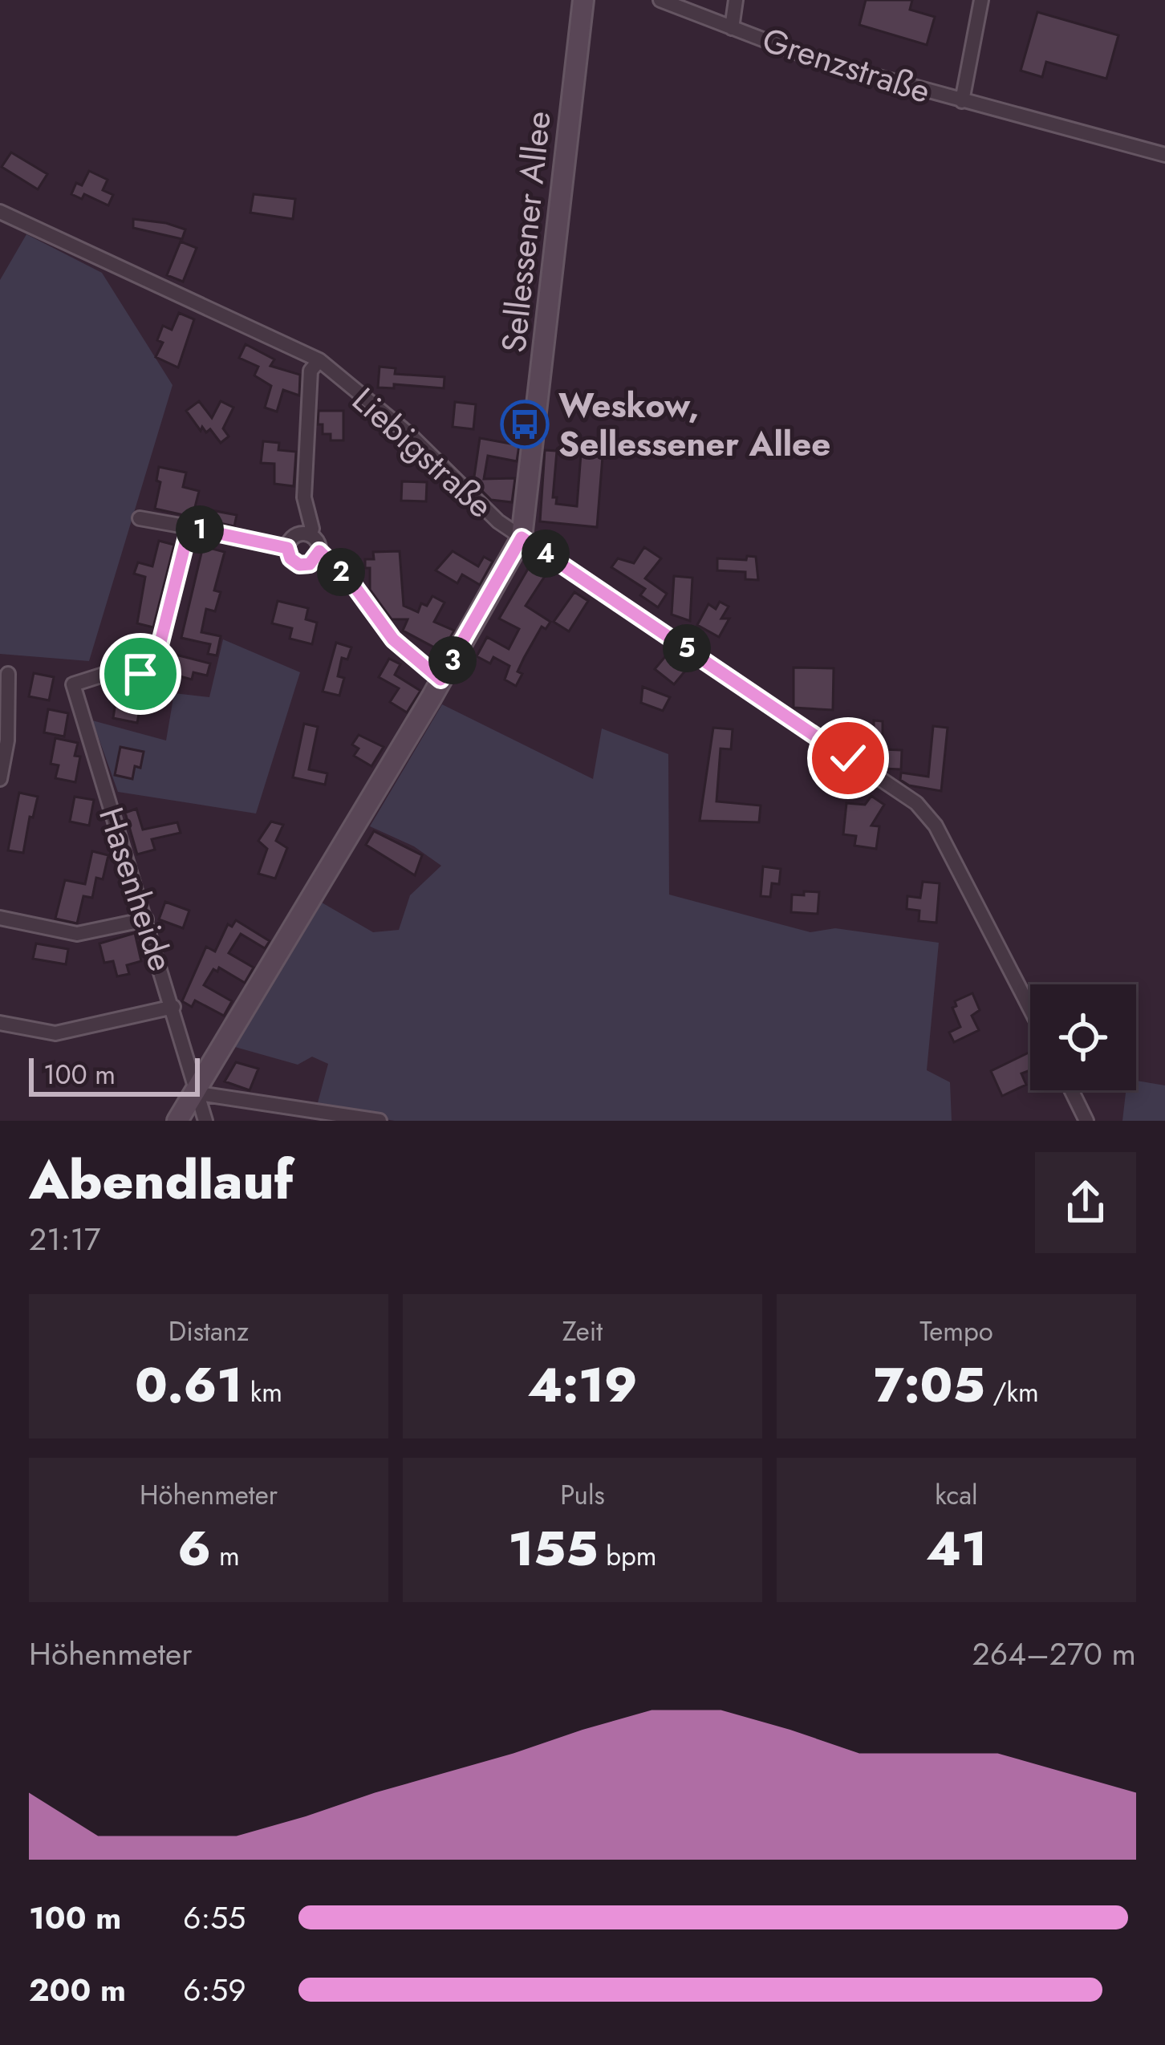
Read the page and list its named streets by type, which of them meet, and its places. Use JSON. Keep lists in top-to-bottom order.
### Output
{
  "streets": {
    "main road": ["Sellessener Allee"],
    "street": ["Grenzstraße", "Liebigstraße", "Hasenheide"]
  },
  "crossings": [
    ["Sellessener Allee", "Liebigstraße"],
    ["Sellessener Allee", "Hasenheide"]
  ],
  "places": {
    "bus stop": ["Weskow, Sellessener Allee"]
  },
  "scale_bar": "100 m",
  "page": {
    "pins": [
      "1",
      "4",
      "2",
      "5",
      "3"
    ],
    "scale": "100 m",
    "heading": ["Abendlauf", "21:17"],
    "stats": [
      ["Distanz", "0.61 km"],
      ["Zeit", "4:19"],
      ["Tempo", "7:05 /km"],
      ["Höhenmeter", "6 m"],
      ["Puls", "155 bpm"],
      ["kcal", "41"]
    ],
    "chart": ["Höhenmeter", "264–270 m"],
    "list": [
      {
        "name": "100 m",
        "note": "6:55"
      },
      {
        "name": "200 m",
        "note": "6:59"
      }
    ]
  }
}
